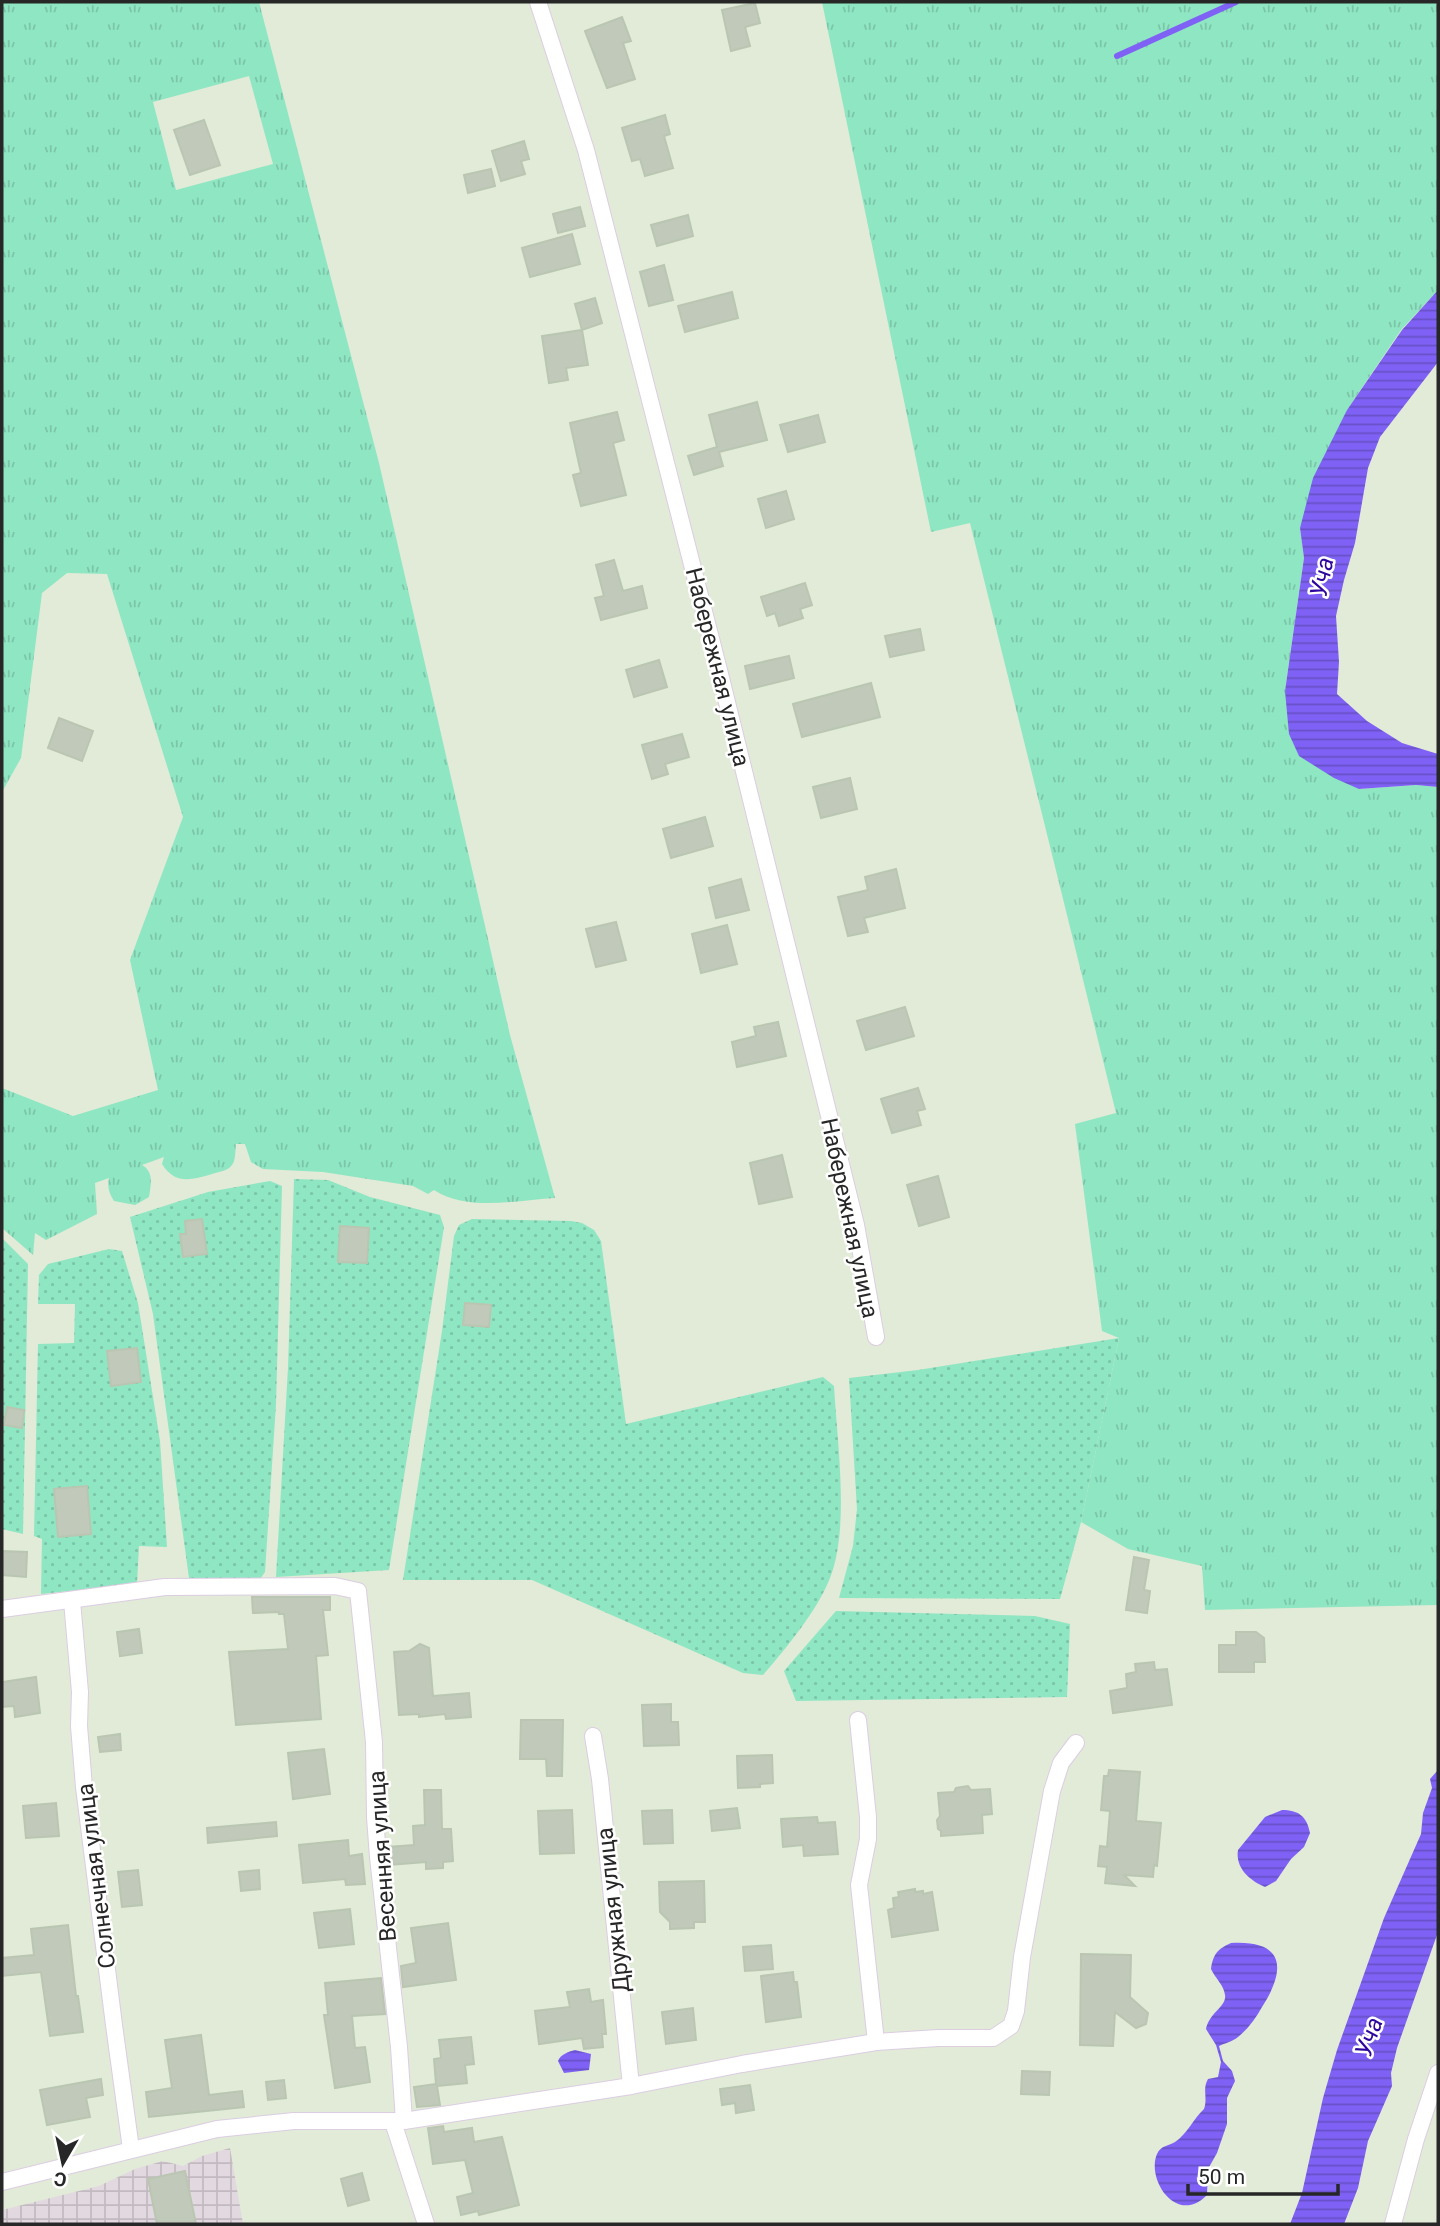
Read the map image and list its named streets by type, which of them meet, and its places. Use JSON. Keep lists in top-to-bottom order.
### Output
{
  "streets": {
    "street": [
      "Набережная улица",
      "Весенняя улица",
      "Солнечная улица",
      "Дружная улица"
    ]
  },
  "crossings": [
    ["Весенняя улица", "Солнечная улица"]
  ],
  "water": ["Уча"],
  "scale_bar": "50 m",
  "north": "bottom"
}
